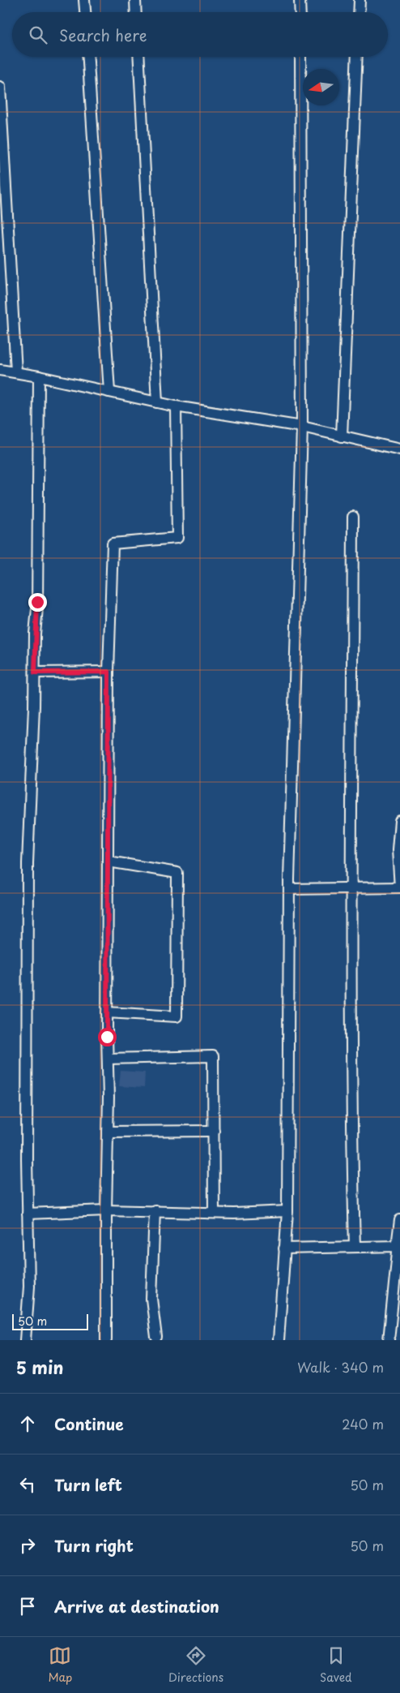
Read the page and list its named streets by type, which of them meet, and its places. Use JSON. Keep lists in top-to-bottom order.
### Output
{
  "scale_bar": "50 m",
  "north": "left",
  "page": {
    "search": "Search here",
    "scale": "50 m",
    "heading": ["5 min", "Walk · 340 m"],
    "list": [
      ["Continue", "240 m"],
      ["Turn left", "50 m"],
      ["Turn right", "50 m"],
      "Arrive at destination"
    ],
    "nav": ["Map", "Directions", "Saved"]
  }
}
